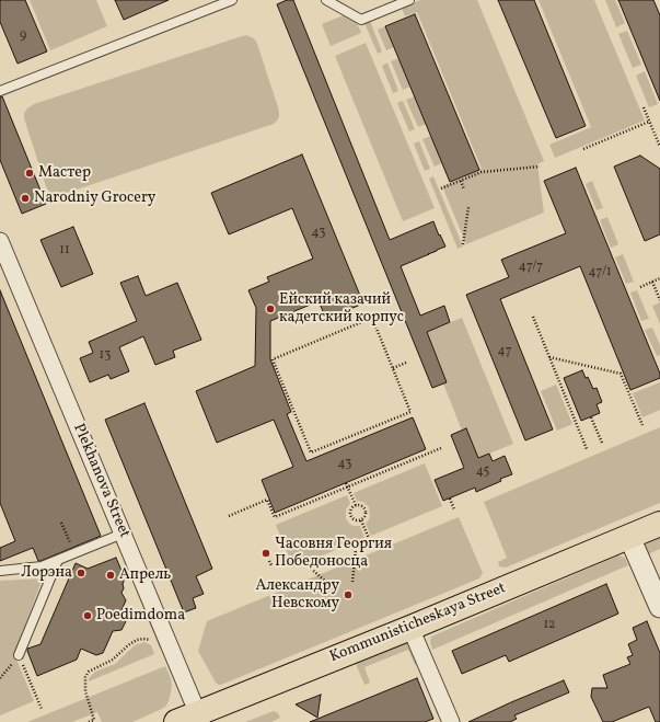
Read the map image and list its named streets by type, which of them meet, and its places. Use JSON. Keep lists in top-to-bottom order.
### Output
{
  "streets": {
    "main road": ["Kommunisticheskaya Street"],
    "street": ["Plekhanova Street"]
  },
  "crossings": [
    ["Plekhanova Street", "Kommunisticheskaya Street"]
  ],
  "places": [
    "Мастер",
    "Narodniy Grocery",
    "Ейский казачий кадетский корпус",
    "Часовня Георгия Победоносца",
    "Лорэна",
    "Апрель",
    "Александру Невскому",
    "Poedimdoma"
  ],
  "house_numbers": [
    "9",
    "43",
    "11",
    "47/7",
    "47/1",
    "47",
    "13",
    "43",
    "45",
    "12"
  ]
}
